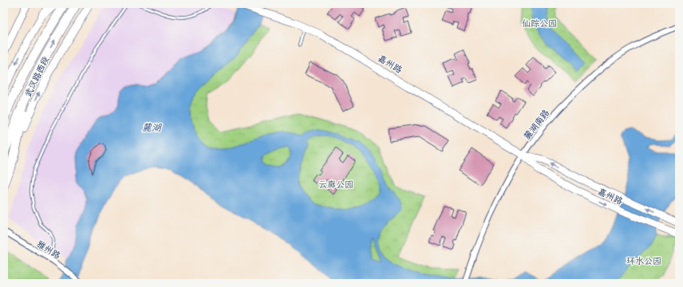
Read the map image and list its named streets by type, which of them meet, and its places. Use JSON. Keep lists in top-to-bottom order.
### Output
{
  "streets": {
    "highway": ["武汉路西段"],
    "street": ["嘉州路", "麓湖南路", "雅州路"]
  },
  "crossings": [
    ["嘉州路", "麓湖南路"]
  ],
  "water": ["麓湖"],
  "parks": ["仙踪公园", "云廊公园", "环水公园"]
}
